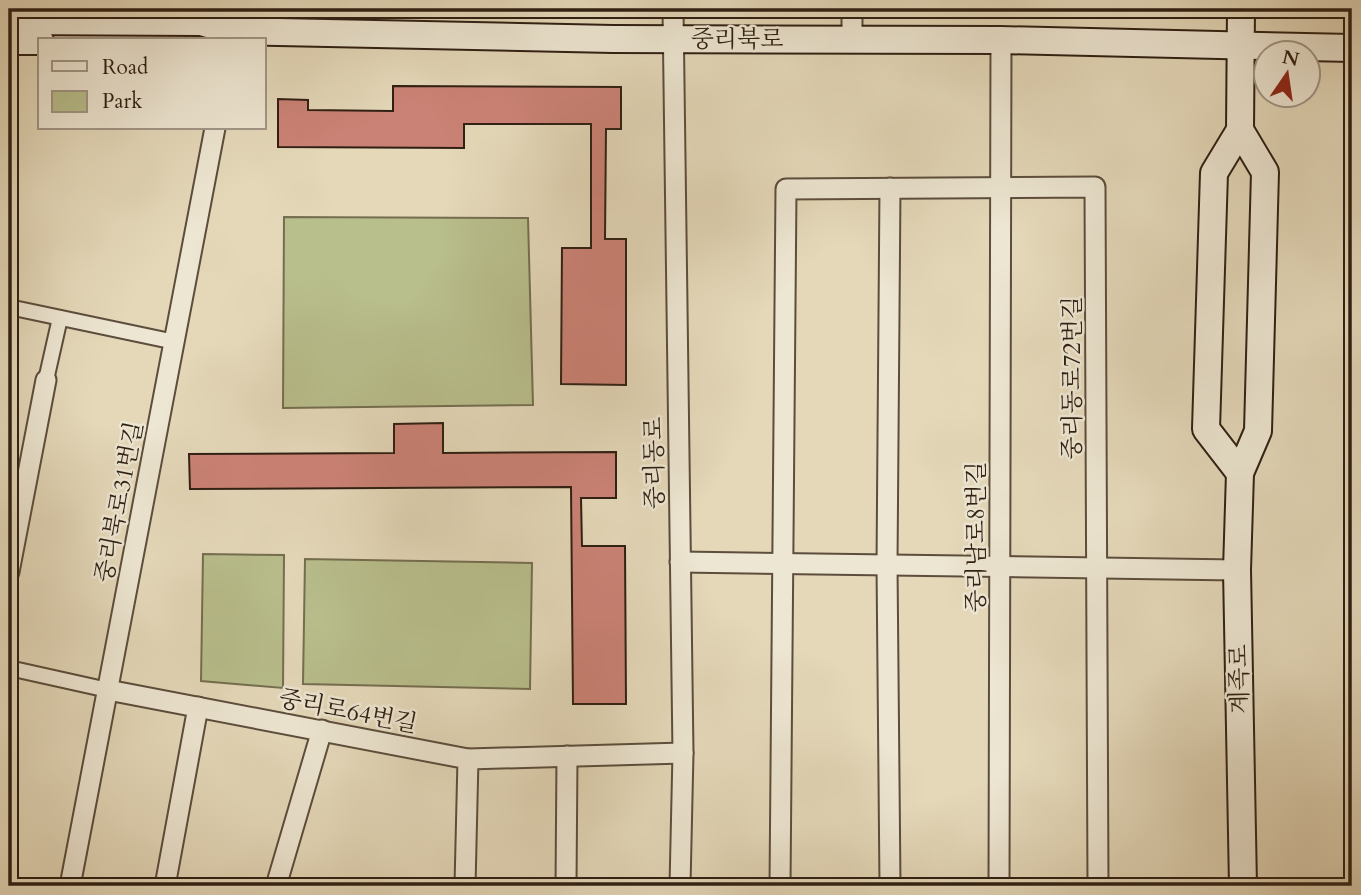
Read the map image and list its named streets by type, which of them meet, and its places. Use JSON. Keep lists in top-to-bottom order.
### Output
{
  "streets": {
    "main road": ["중리북로", "계족로"],
    "street": [
      "중리동로72번길",
      "중리동로",
      "중리북로31번길",
      "중리남로8번길",
      "중리로64번길"
    ]
  },
  "crossings": [
    ["중리북로", "중리동로"],
    ["중리북로", "중리남로8번길"],
    ["중리동로72번길", "중리남로8번길"],
    ["중리동로", "중리로64번길"],
    ["중리북로31번길", "중리로64번길"]
  ],
  "legend": ["Road", "Park"],
  "north": "top"
}
